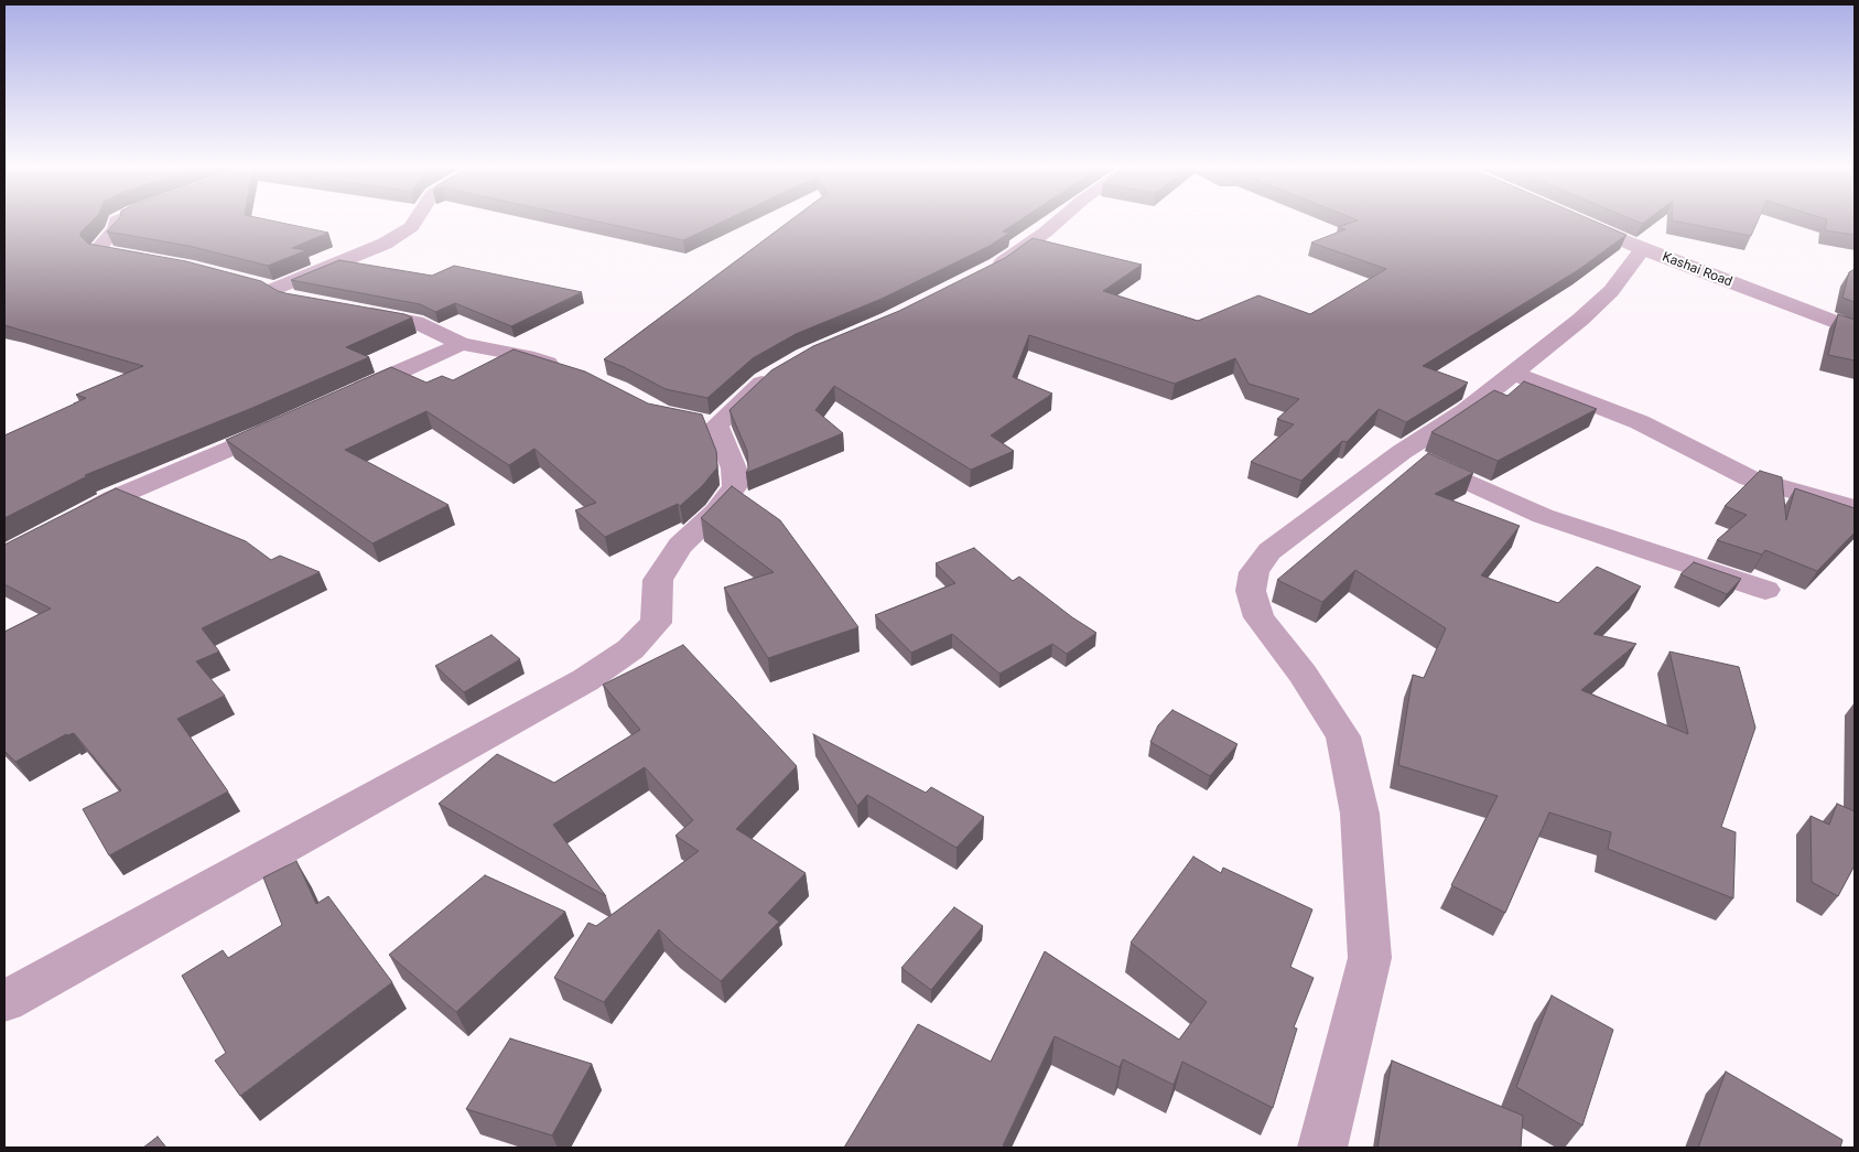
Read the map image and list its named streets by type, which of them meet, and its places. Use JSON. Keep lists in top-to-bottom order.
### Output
{
  "streets": {
    "street": ["Kashai Road"]
  }
}
